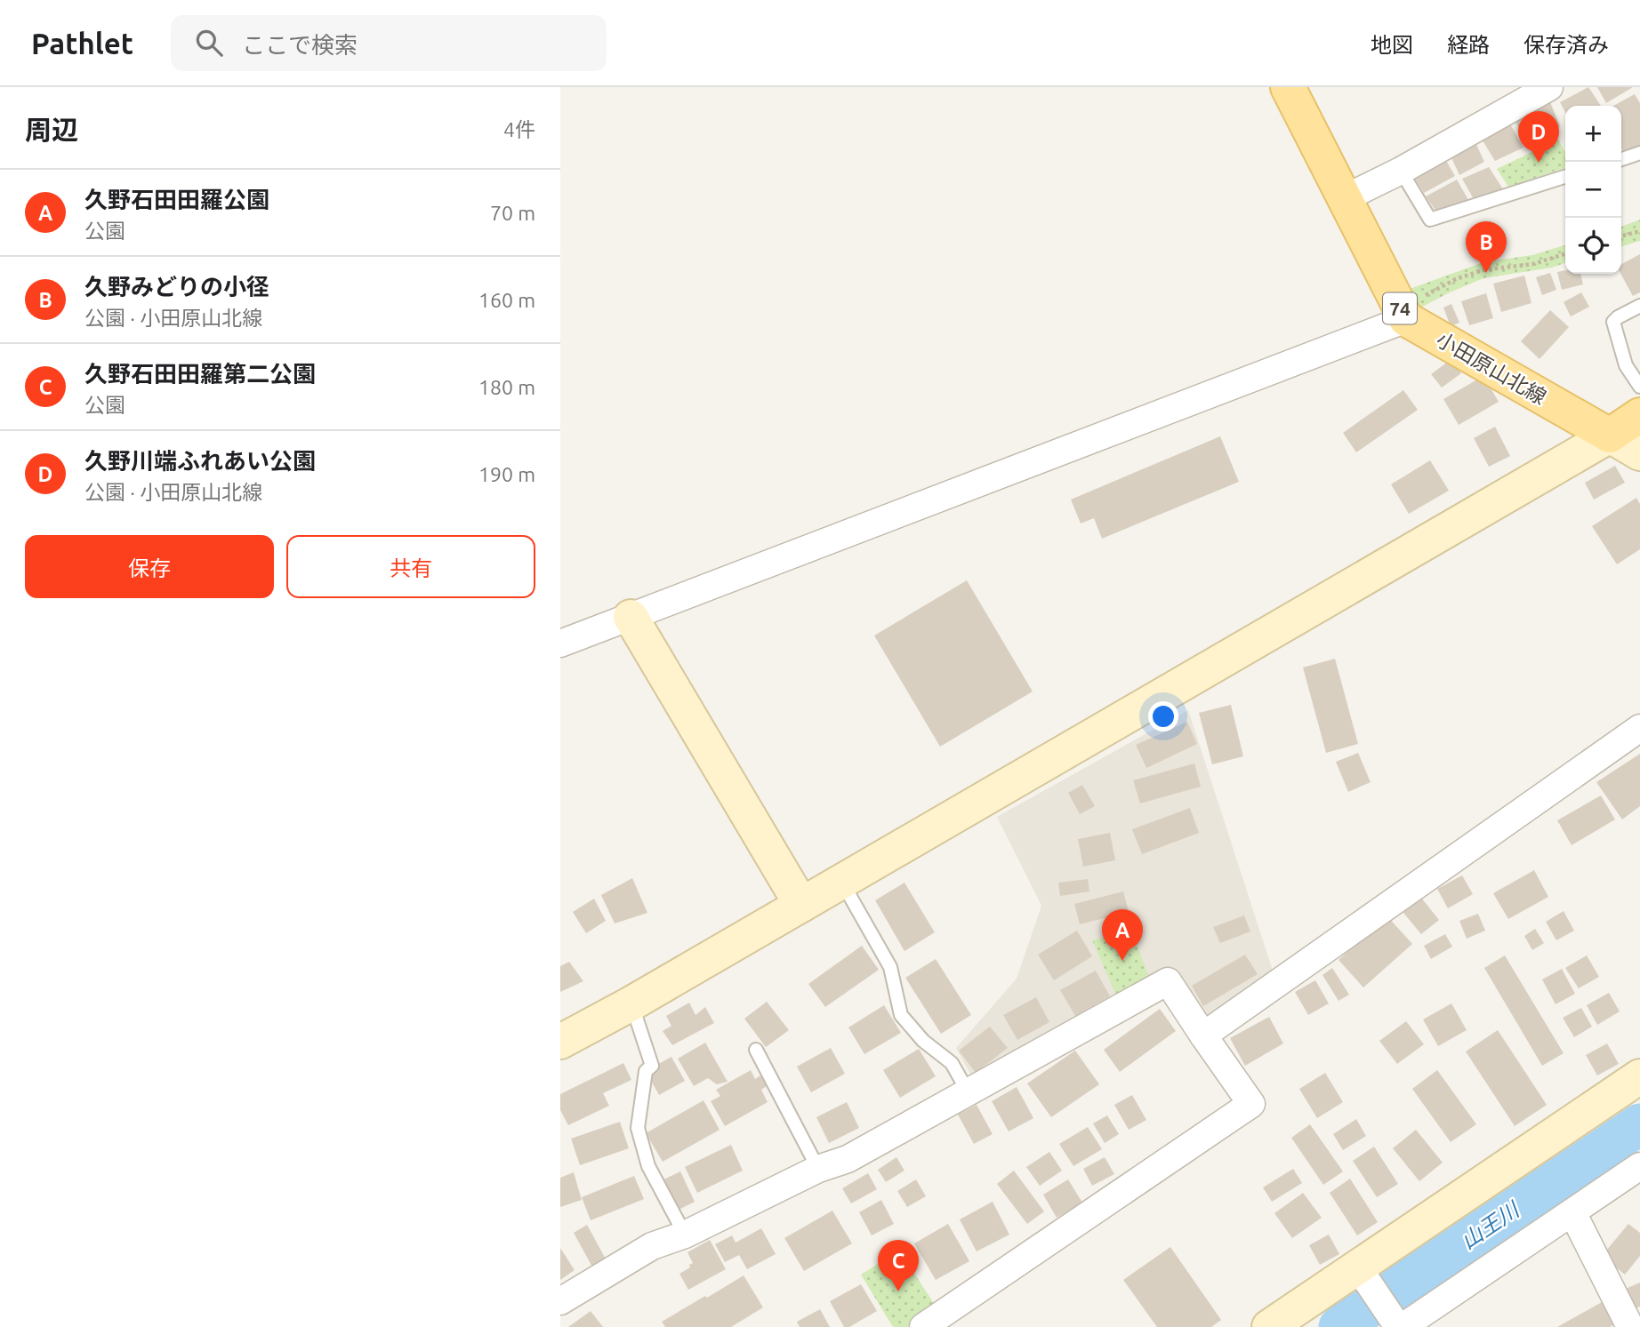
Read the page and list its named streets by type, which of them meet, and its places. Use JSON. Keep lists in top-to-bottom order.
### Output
{
  "streets": {
    "main road": ["74", "小田原山北線"]
  },
  "crossings": [
    ["74", "小田原山北線"]
  ],
  "water": ["山王川"],
  "page": {
    "header": "Pathlet",
    "search": "ここで検索",
    "nav": ["地図", "経路", "保存済み"],
    "heading": ["周辺", "4件"],
    "map_buttons": ["+", "−"],
    "pins": [
      "D",
      "B",
      "A",
      "C"
    ],
    "list": [
      {
        "mark": "A",
        "name": "久野石田田羅公園",
        "note": "公園",
        "value": "70 m"
      },
      {
        "mark": "B",
        "name": "久野みどりの小径",
        "note": "公園 · 小田原山北線",
        "value": "160 m"
      },
      {
        "mark": "C",
        "name": "久野石田田羅第二公園",
        "note": "公園",
        "value": "180 m"
      },
      {
        "mark": "D",
        "name": "久野川端ふれあい公園",
        "note": "公園 · 小田原山北線",
        "value": "190 m"
      }
    ],
    "buttons": ["保存", "共有"]
  }
}
